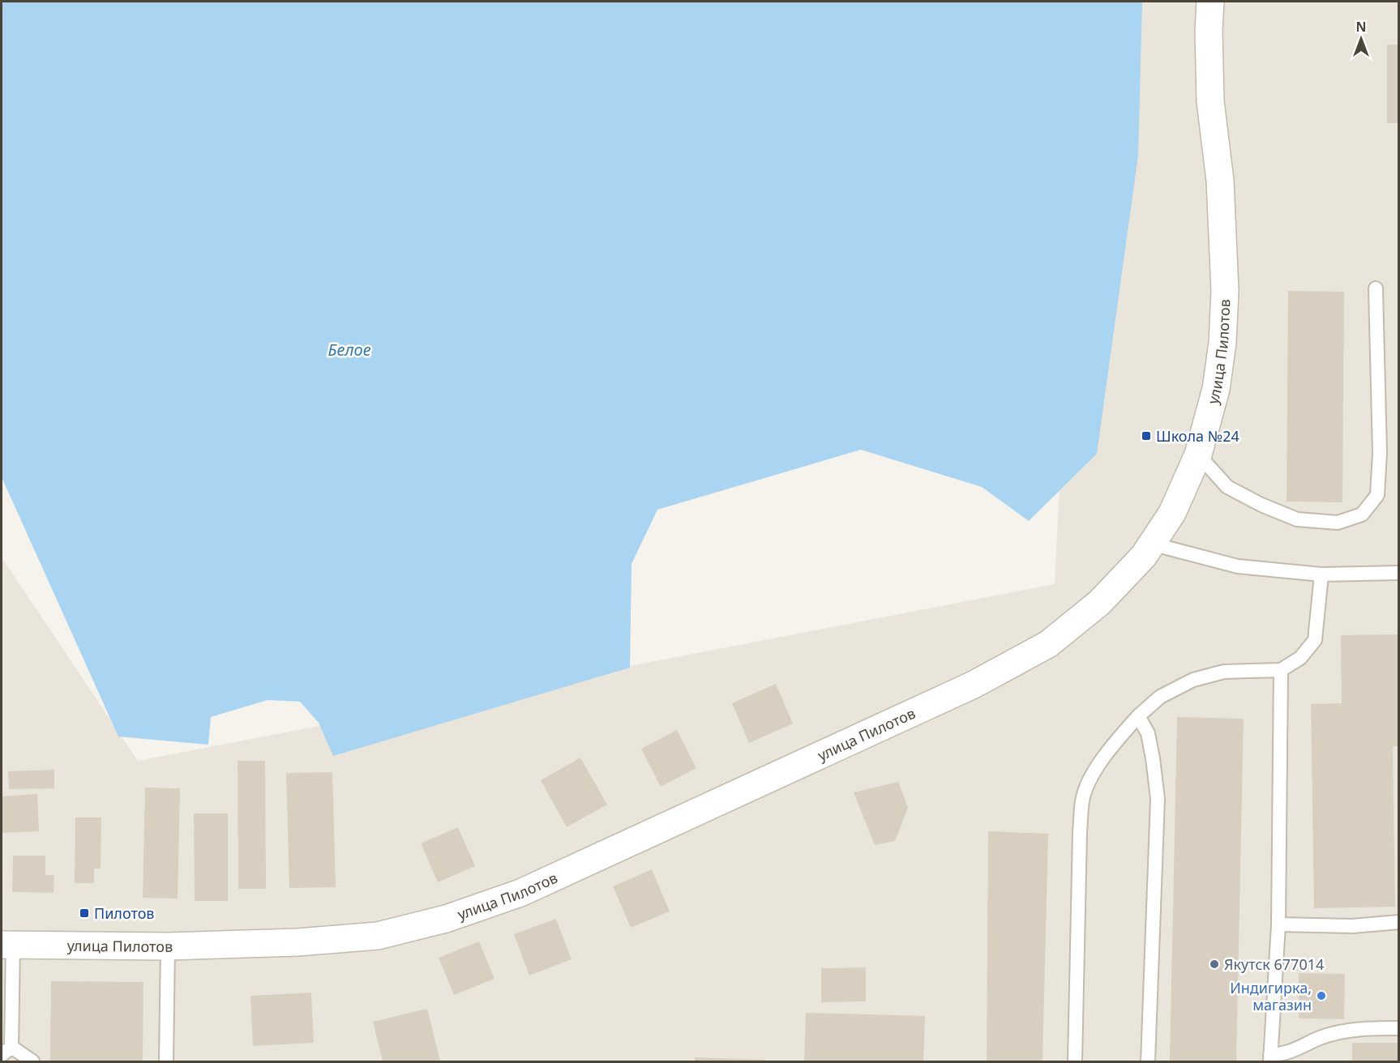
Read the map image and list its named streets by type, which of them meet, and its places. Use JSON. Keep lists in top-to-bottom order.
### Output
{
  "streets": {
    "street": ["улица Пилотов"]
  },
  "water": ["Белое"],
  "places": {
    "transit": ["Школа №24", "Пилотов"],
    "other": ["Якутск 677014", "Индигирка, магазин"]
  },
  "north": "top"
}
